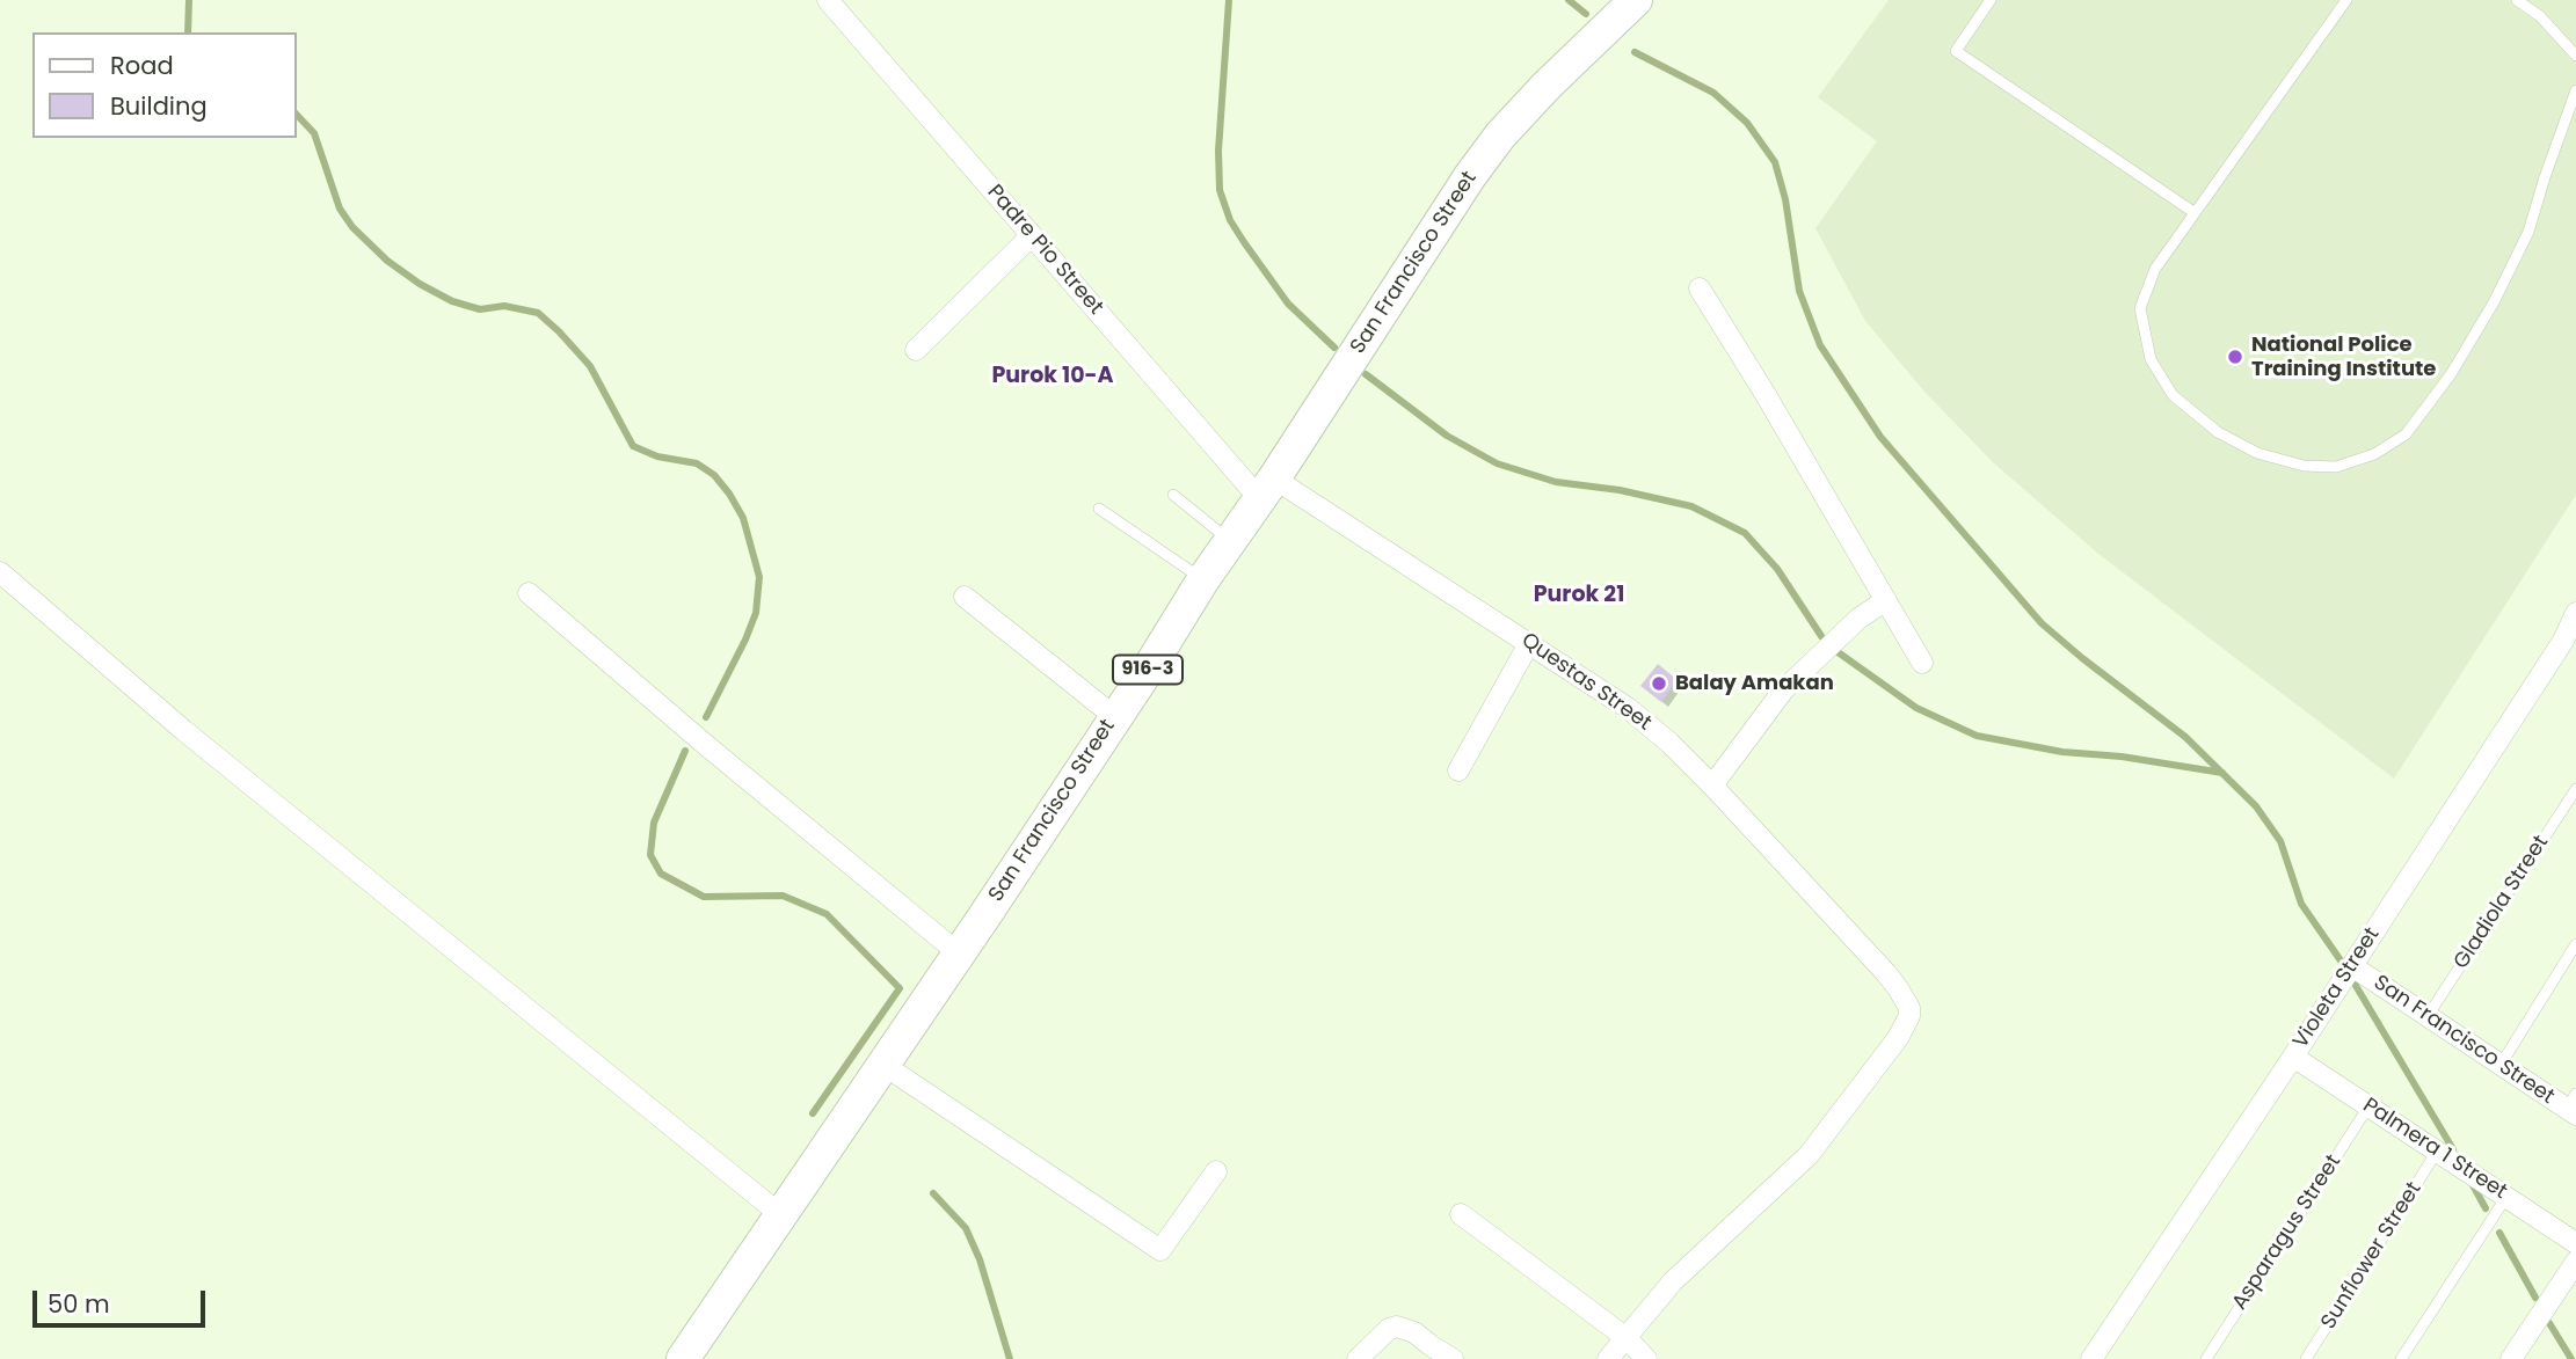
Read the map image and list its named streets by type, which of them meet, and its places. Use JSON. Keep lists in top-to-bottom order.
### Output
{
  "streets": {
    "main road": ["San Francisco Street", "916-3"],
    "street": [
      "Padre Pio Street",
      "Questas Street",
      "Violeta Street",
      "Palmera 1 Street"
    ],
    "lane": ["Gladiola Street", "Asparagus Street", "Sunflower Street"]
  },
  "crossings": [
    ["Padre Pio Street", "San Francisco Street"],
    ["Padre Pio Street", "Questas Street"],
    ["San Francisco Street", "Questas Street"],
    ["San Francisco Street", "Gladiola Street"],
    ["San Francisco Street", "Violeta Street"],
    ["Violeta Street", "Palmera 1 Street"],
    ["Palmera 1 Street", "Asparagus Street"],
    ["Palmera 1 Street", "Sunflower Street"]
  ],
  "districts": ["Purok 10-A", "Purok 21"],
  "places": ["National Police Training Institute", "Balay Amakan"],
  "legend": ["Road", "Building"],
  "scale_bar": "50 m"
}
